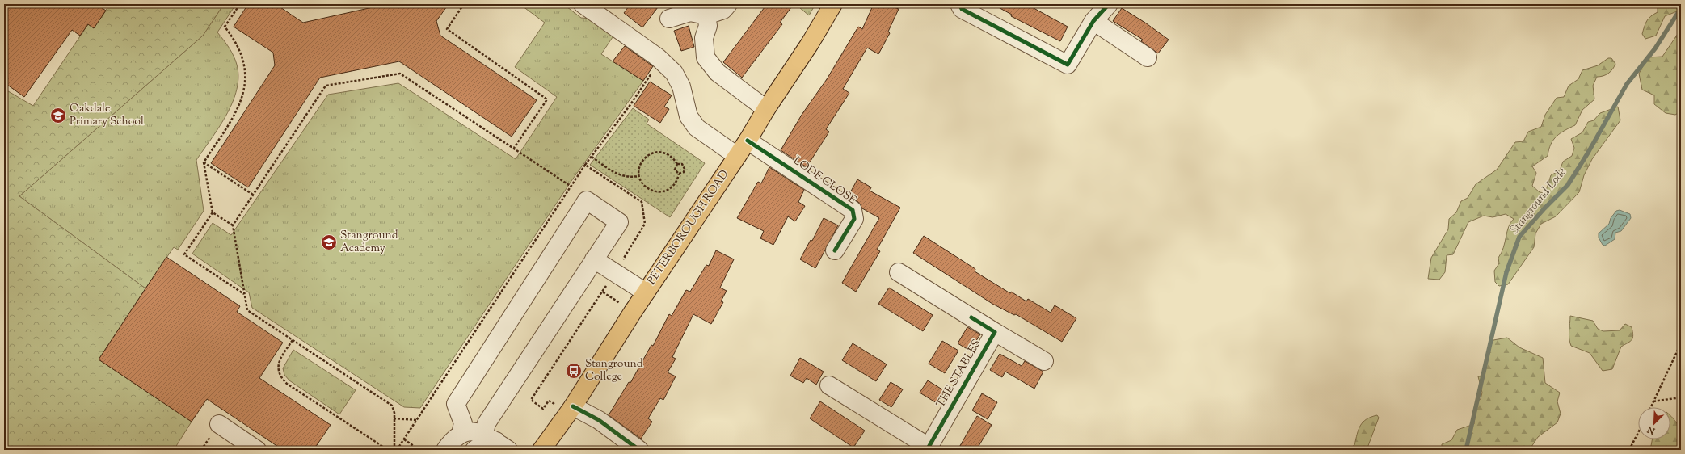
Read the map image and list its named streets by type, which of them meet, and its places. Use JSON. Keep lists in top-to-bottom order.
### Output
{
  "streets": {
    "main road": ["PETERBOROUGH ROAD"],
    "street": ["LODE CLOSE", "THE STABLES"]
  },
  "crossings": [
    ["LODE CLOSE", "PETERBOROUGH ROAD"]
  ],
  "water": ["Stanground Lode"],
  "places": {
    "school or university": ["Oakdale Primary School", "Stanground Academy"],
    "bus stop": ["Stanground College"]
  },
  "north": "bottom left"
}
